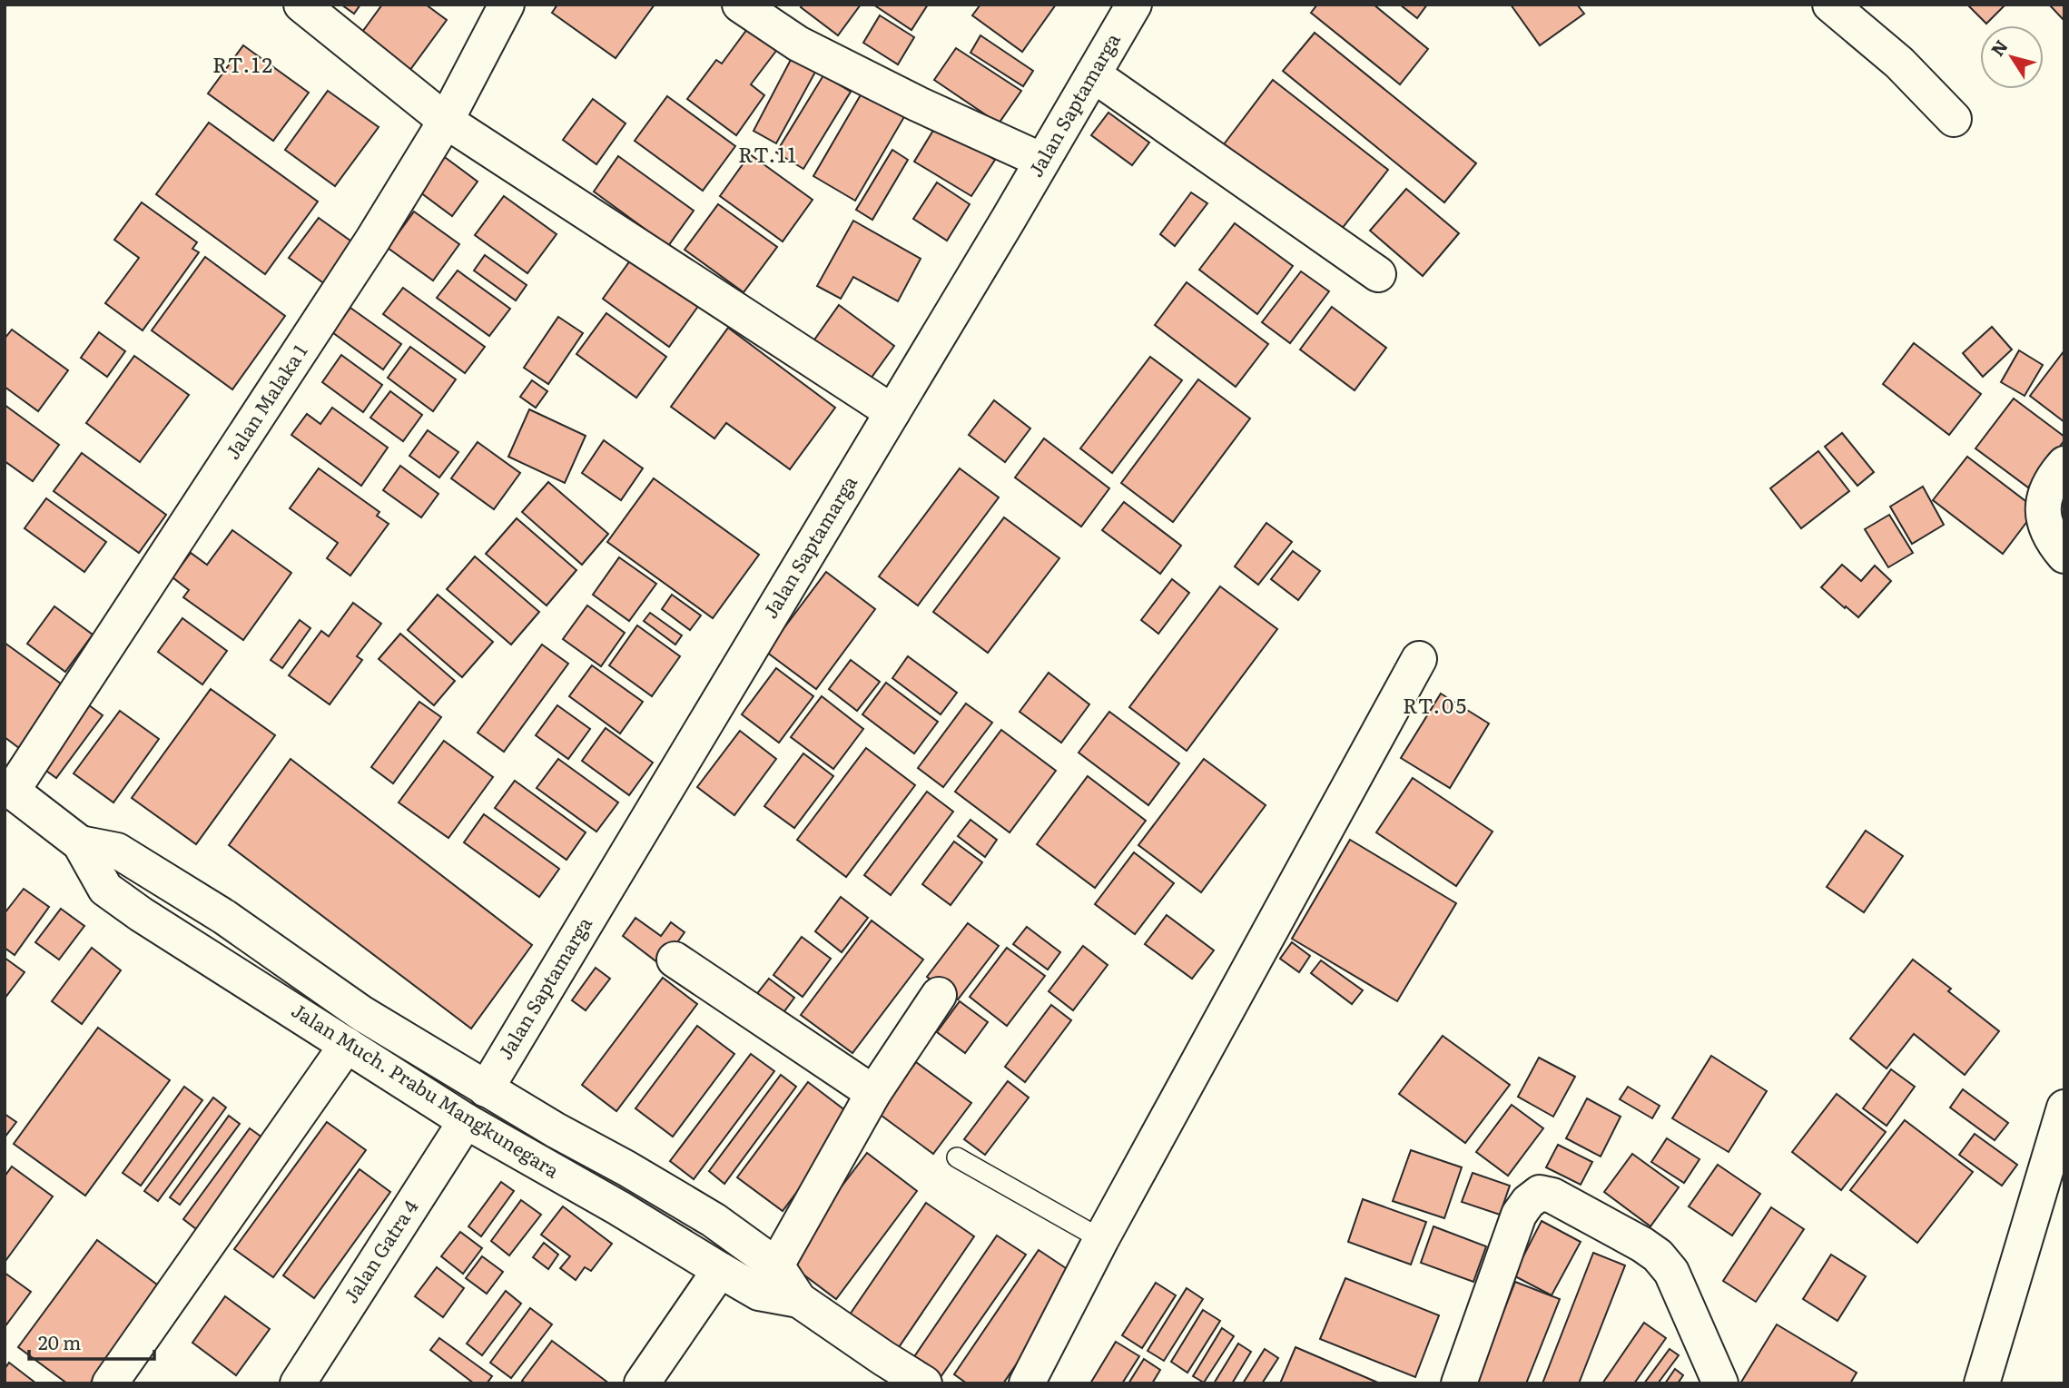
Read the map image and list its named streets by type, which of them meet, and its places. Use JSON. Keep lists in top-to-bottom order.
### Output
{
  "streets": {
    "street": [
      "Jalan Saptamarga",
      "Jalan Malaka 1",
      "Jalan Much. Prabu Mangkunegara",
      "Jalan Gatra 4"
    ]
  },
  "crossings": [
    ["Jalan Saptamarga", "Jalan Much. Prabu Mangkunegara"],
    ["Jalan Malaka 1", "Jalan Much. Prabu Mangkunegara"],
    ["Jalan Much. Prabu Mangkunegara", "Jalan Gatra 4"]
  ],
  "districts": ["RT.12", "RT.11", "RT.05"],
  "scale_bar": "20 m",
  "north": "top left"
}
